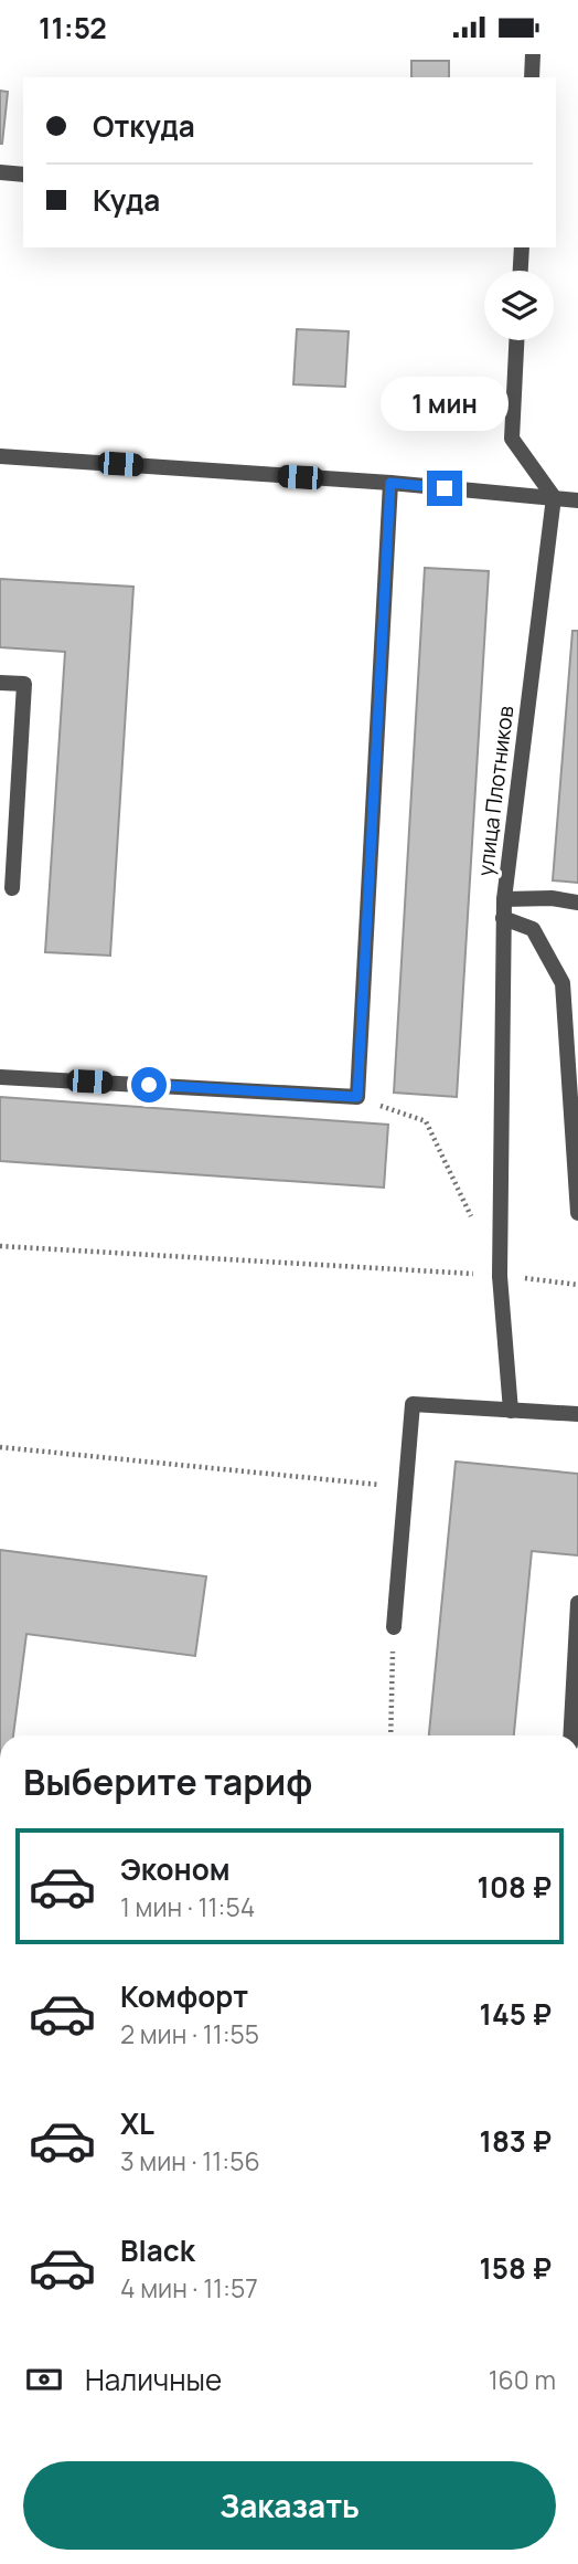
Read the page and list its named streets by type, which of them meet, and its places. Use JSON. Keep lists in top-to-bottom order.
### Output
{
  "streets": {
    "street": ["улица Плотников"]
  },
  "page": {
    "status": "11:52",
    "banner": ["Откуда", "Куда"],
    "bubble": "1 мин",
    "heading": "Выберите тариф",
    "list": [
      {
        "name": "Эконом",
        "note": "1 мин · 11:54",
        "value": "108 ₽"
      },
      {
        "name": "Комфорт",
        "note": "2 мин · 11:55",
        "value": "145 ₽"
      },
      {
        "name": "XL",
        "note": "3 мин · 11:56",
        "value": "183 ₽"
      },
      {
        "name": "Black",
        "note": "4 мин · 11:57",
        "value": "158 ₽"
      }
    ],
    "pay": ["Наличные", "160 m"],
    "buttons": "Заказать"
  }
}
